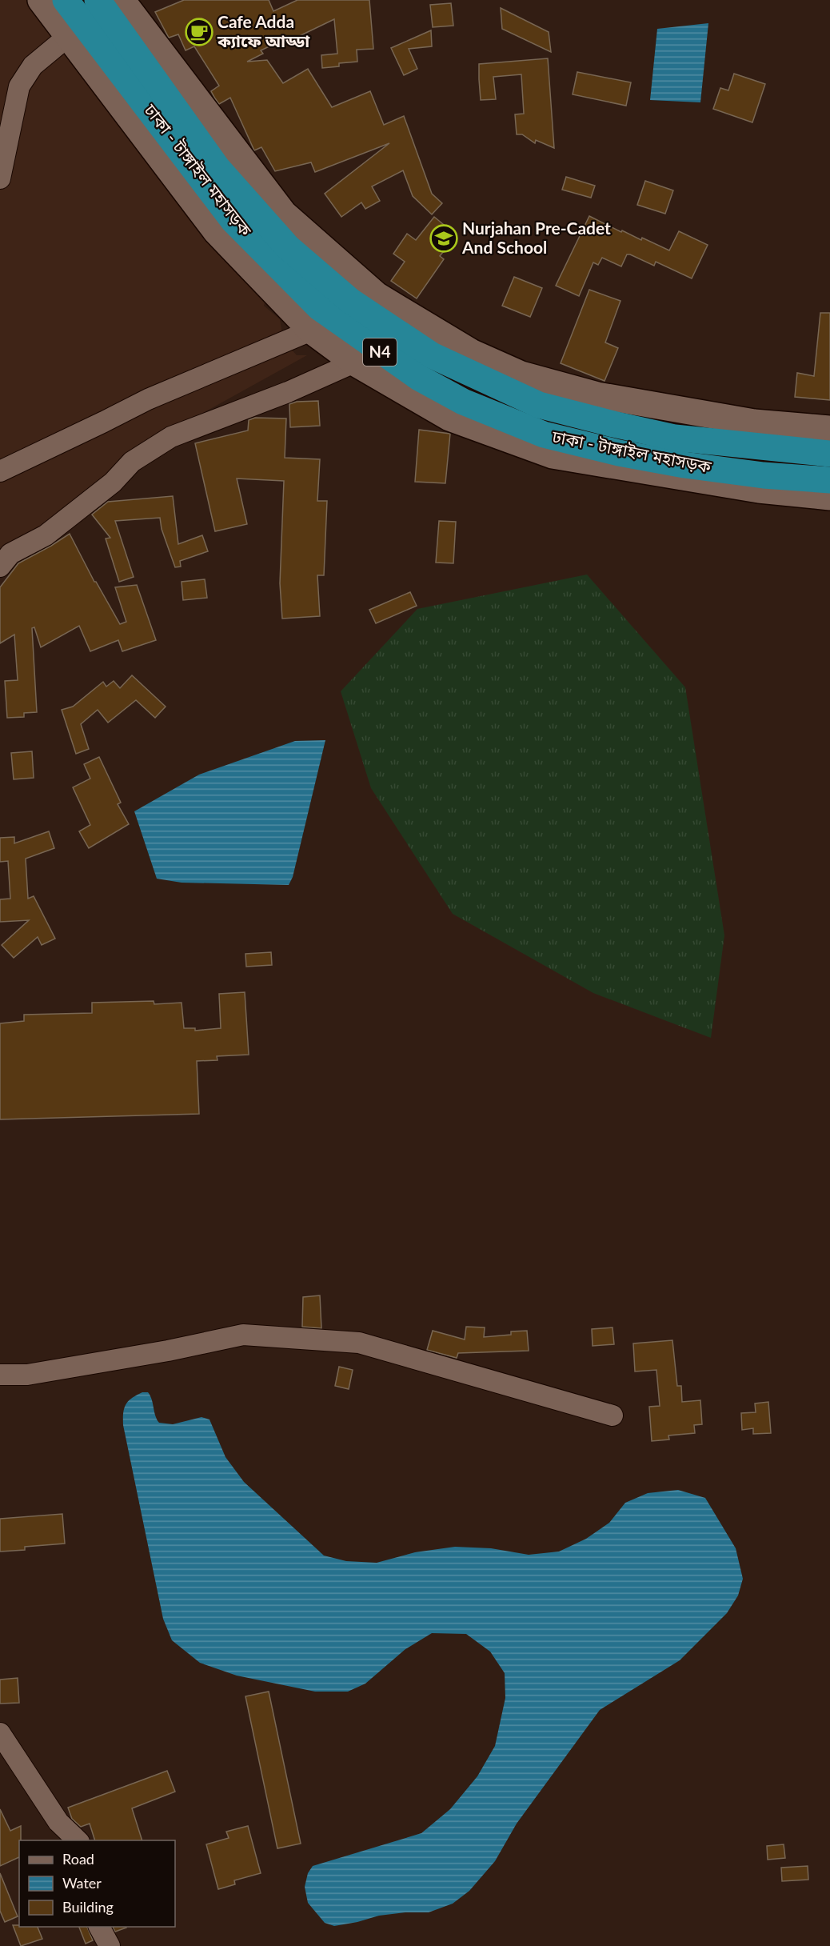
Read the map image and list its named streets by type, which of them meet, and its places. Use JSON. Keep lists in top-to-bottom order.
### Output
{
  "streets": {
    "highway": ["ঢাকা - টাঙ্গাইল মহাসড়ক", "N4"]
  },
  "places": {
    "cafe": ["Cafe Adda ক্যাফে আড্ডা"],
    "school or university": ["Nurjahan Pre-Cadet And School"]
  },
  "legend": ["Road", "Water", "Building"]
}
